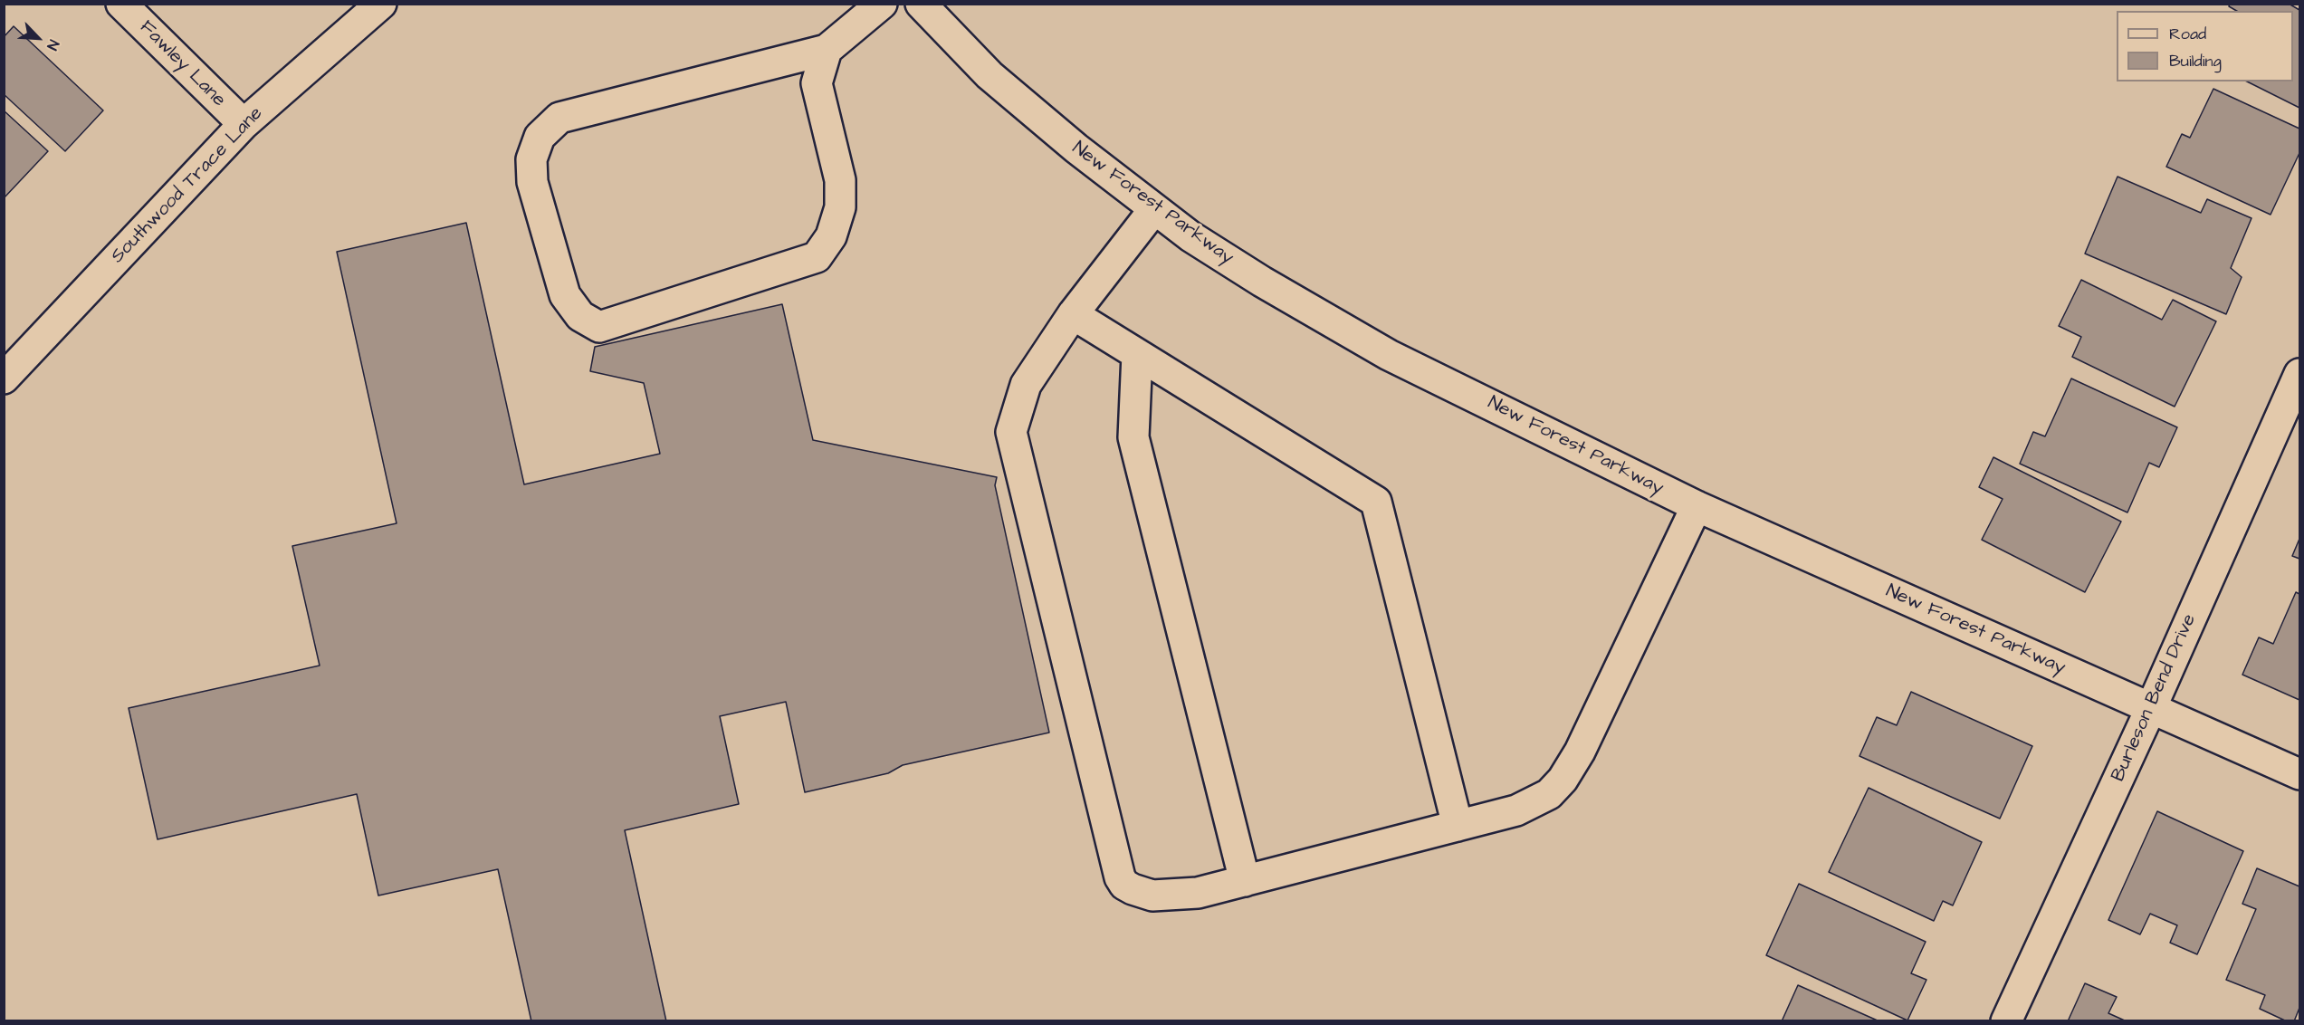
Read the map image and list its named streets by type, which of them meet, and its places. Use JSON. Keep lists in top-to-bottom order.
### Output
{
  "streets": {
    "street": [
      "Fawley Lane",
      "Southwood Trace Lane",
      "New Forest Parkway",
      "Burleson Bend Drive"
    ]
  },
  "crossings": [
    ["Fawley Lane", "Southwood Trace Lane"],
    ["New Forest Parkway", "Burleson Bend Drive"]
  ],
  "legend": ["Road", "Building"],
  "north": "bottom right"
}
